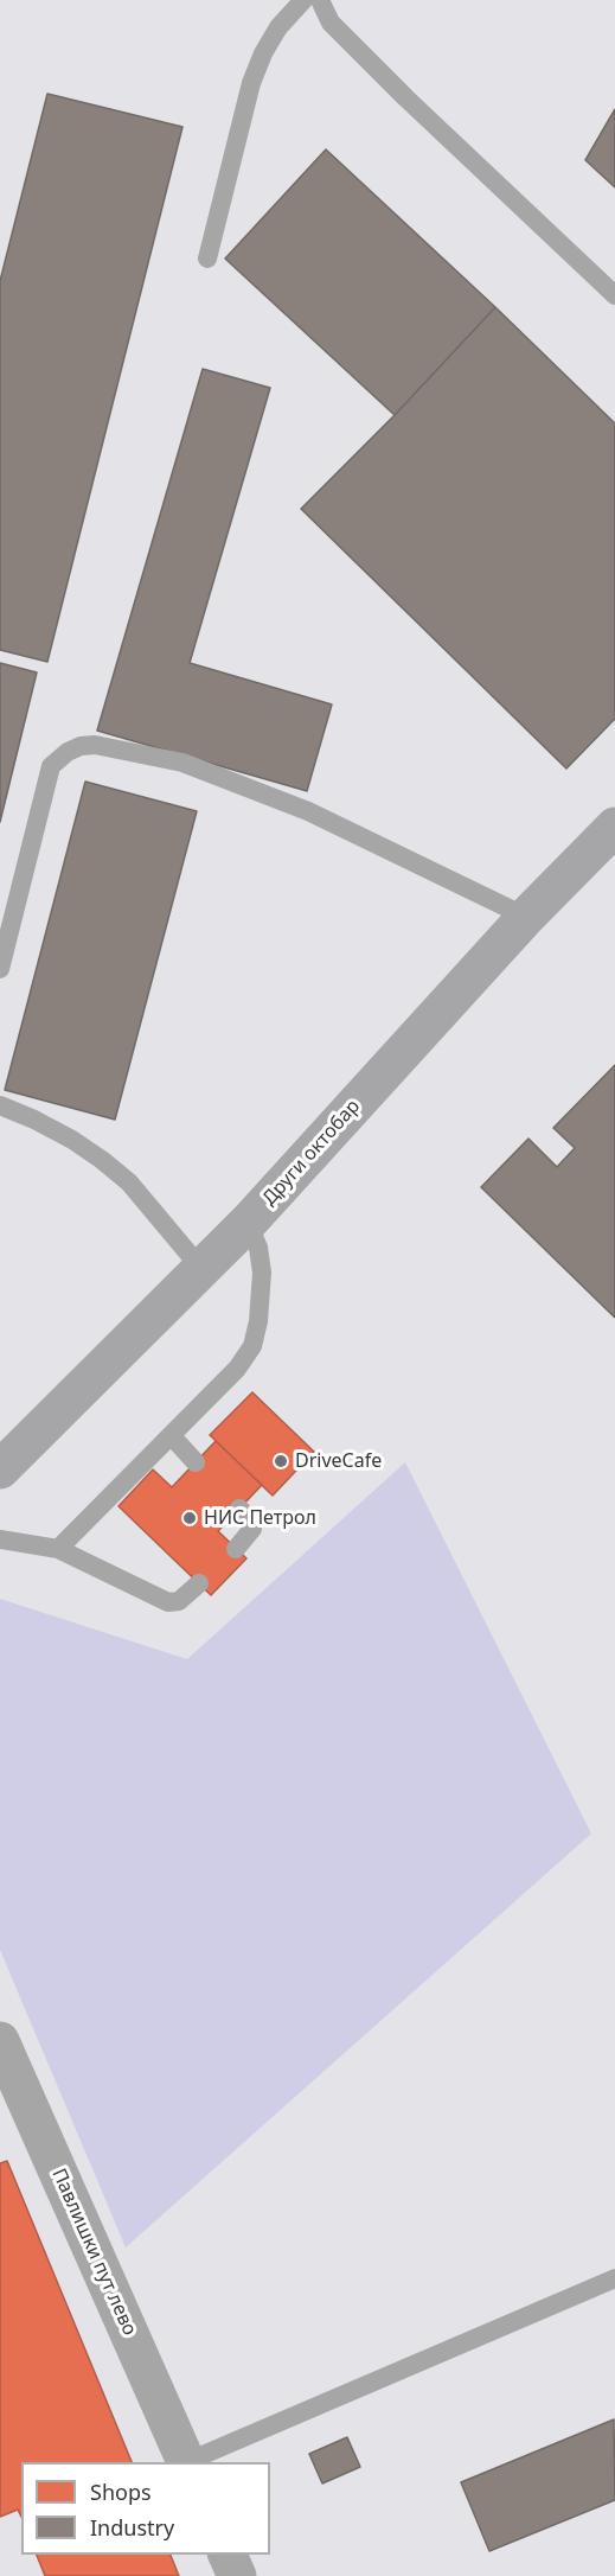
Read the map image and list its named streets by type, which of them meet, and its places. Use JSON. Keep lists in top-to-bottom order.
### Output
{
  "streets": {
    "main road": ["Други октобар"],
    "street": ["Павлишки пут лево"]
  },
  "places": ["DriveCafe", "НИС Петрол"],
  "legend": ["Shops", "Industry"]
}
